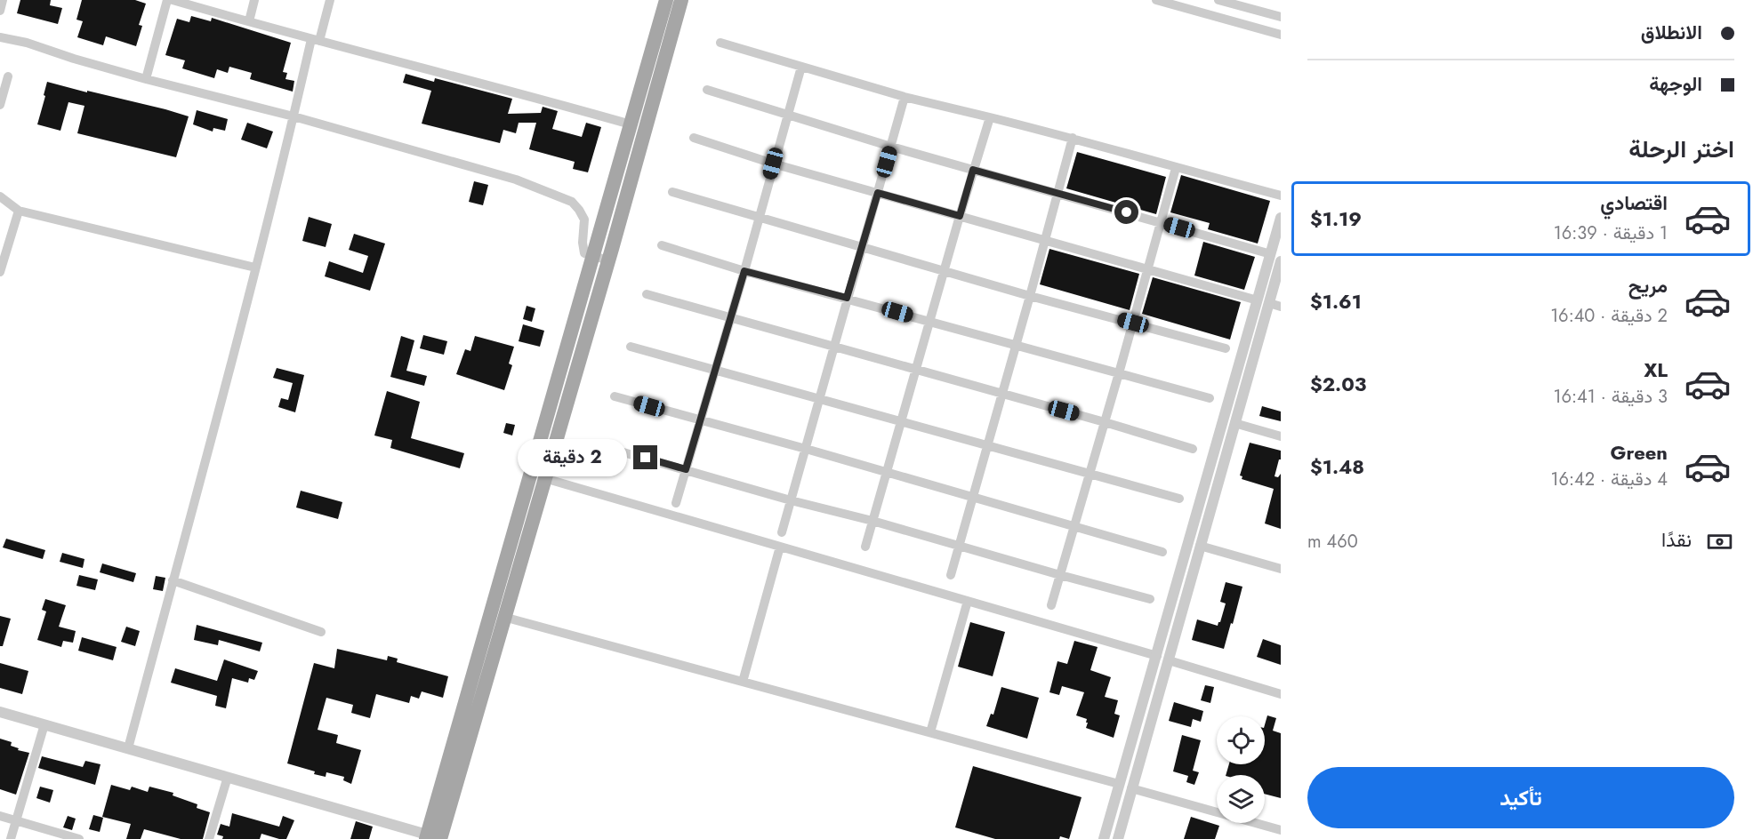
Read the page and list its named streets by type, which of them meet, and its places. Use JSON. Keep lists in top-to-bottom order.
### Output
{
  "page": {
    "banner": ["الانطلاق", "الوجهة"],
    "heading": "اختر الرحلة",
    "list": [
      {
        "name": "اقتصادي",
        "note": "1 دقيقة · 16:39",
        "value": "$1.19"
      },
      {
        "name": "مريح",
        "note": "2 دقيقة · 16:40",
        "value": "$1.61"
      },
      {
        "name": "XL",
        "note": "3 دقيقة · 16:41",
        "value": "$2.03"
      },
      {
        "name": "Green",
        "note": "4 دقيقة · 16:42",
        "value": "$1.48"
      }
    ],
    "bubble": "2 دقيقة",
    "pay": ["نقدًا", "460 m"],
    "buttons": "تأكيد"
  }
}
